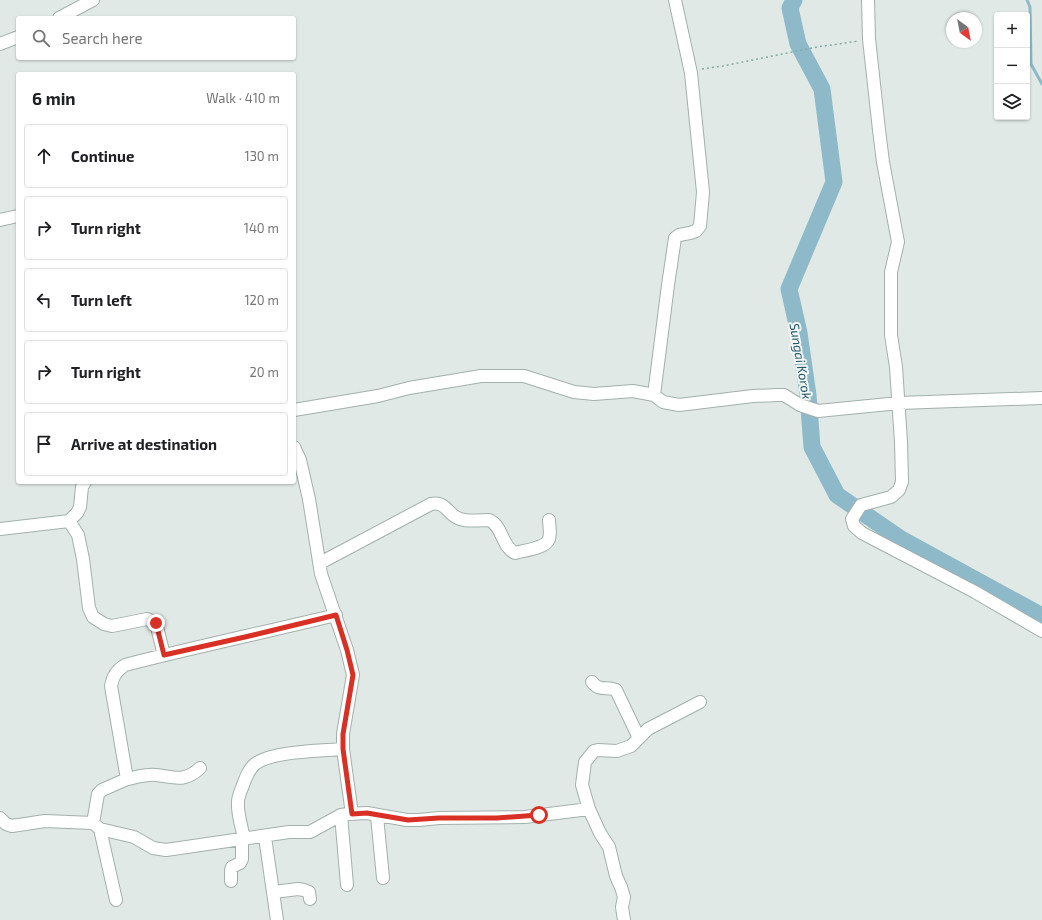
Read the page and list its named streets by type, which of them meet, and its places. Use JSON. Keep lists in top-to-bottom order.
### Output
{
  "water": ["Sungai Korok"],
  "north": "bottom right",
  "page": {
    "map_buttons": ["+", "−"],
    "search": "Search here",
    "heading": ["6 min", "Walk · 410 m"],
    "list": [
      ["Continue", "130 m"],
      ["Turn right", "140 m"],
      ["Turn left", "120 m"],
      ["Turn right", "20 m"],
      "Arrive at destination"
    ]
  }
}
